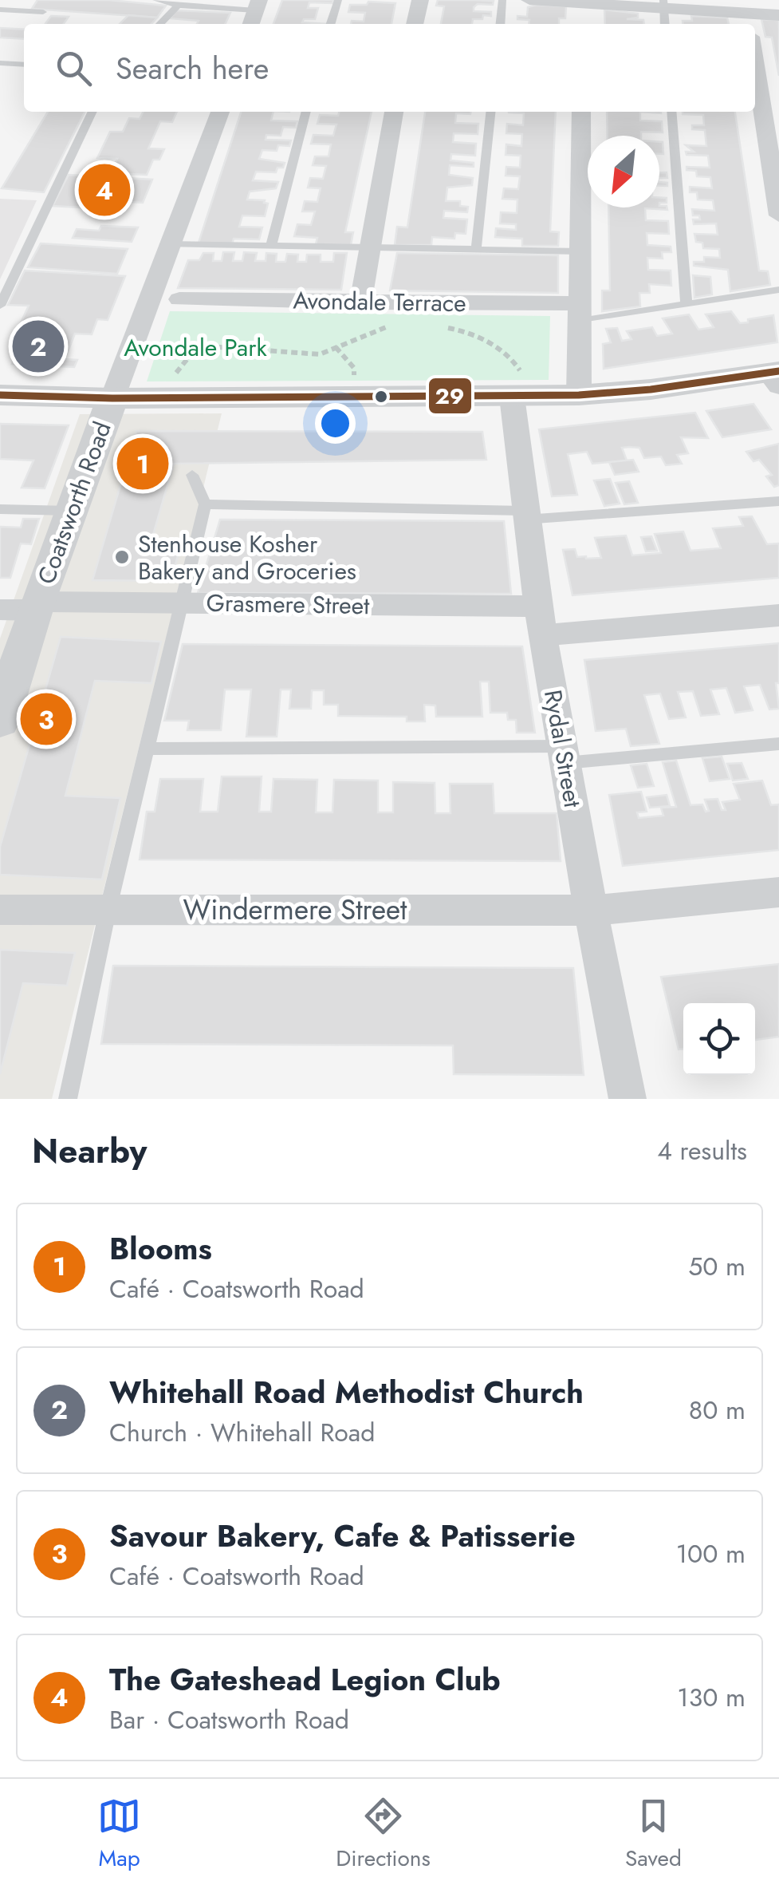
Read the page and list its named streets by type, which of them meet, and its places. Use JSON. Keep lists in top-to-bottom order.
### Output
{
  "streets": {
    "street": [
      "Avondale Terrace",
      "Coatsworth Road",
      "Grasmere Street",
      "Rydal Street",
      "Windermere Street"
    ]
  },
  "crossings": [
    ["Coatsworth Road", "Grasmere Street"],
    ["Grasmere Street", "Rydal Street"],
    ["Rydal Street", "Windermere Street"]
  ],
  "parks": ["Avondale Park"],
  "places": ["Stenhouse Kosher Bakery and Groceries"],
  "lines": ["transit line 29"],
  "north": "bottom left",
  "page": {
    "search": "Search here",
    "pins": [
      "4",
      "2",
      "1",
      "3"
    ],
    "heading": ["Nearby", "4 results"],
    "list": [
      {
        "mark": "1",
        "name": "Blooms",
        "note": "Café · Coatsworth Road",
        "value": "50 m"
      },
      {
        "mark": "2",
        "name": "Whitehall Road Methodist Church",
        "note": "Church · Whitehall Road",
        "value": "80 m"
      },
      {
        "mark": "3",
        "name": "Savour Bakery, Cafe & Patisserie",
        "note": "Café · Coatsworth Road",
        "value": "100 m"
      },
      {
        "mark": "4",
        "name": "The Gateshead Legion Club",
        "note": "Bar · Coatsworth Road",
        "value": "130 m"
      }
    ],
    "nav": ["Map", "Directions", "Saved"]
  }
}
